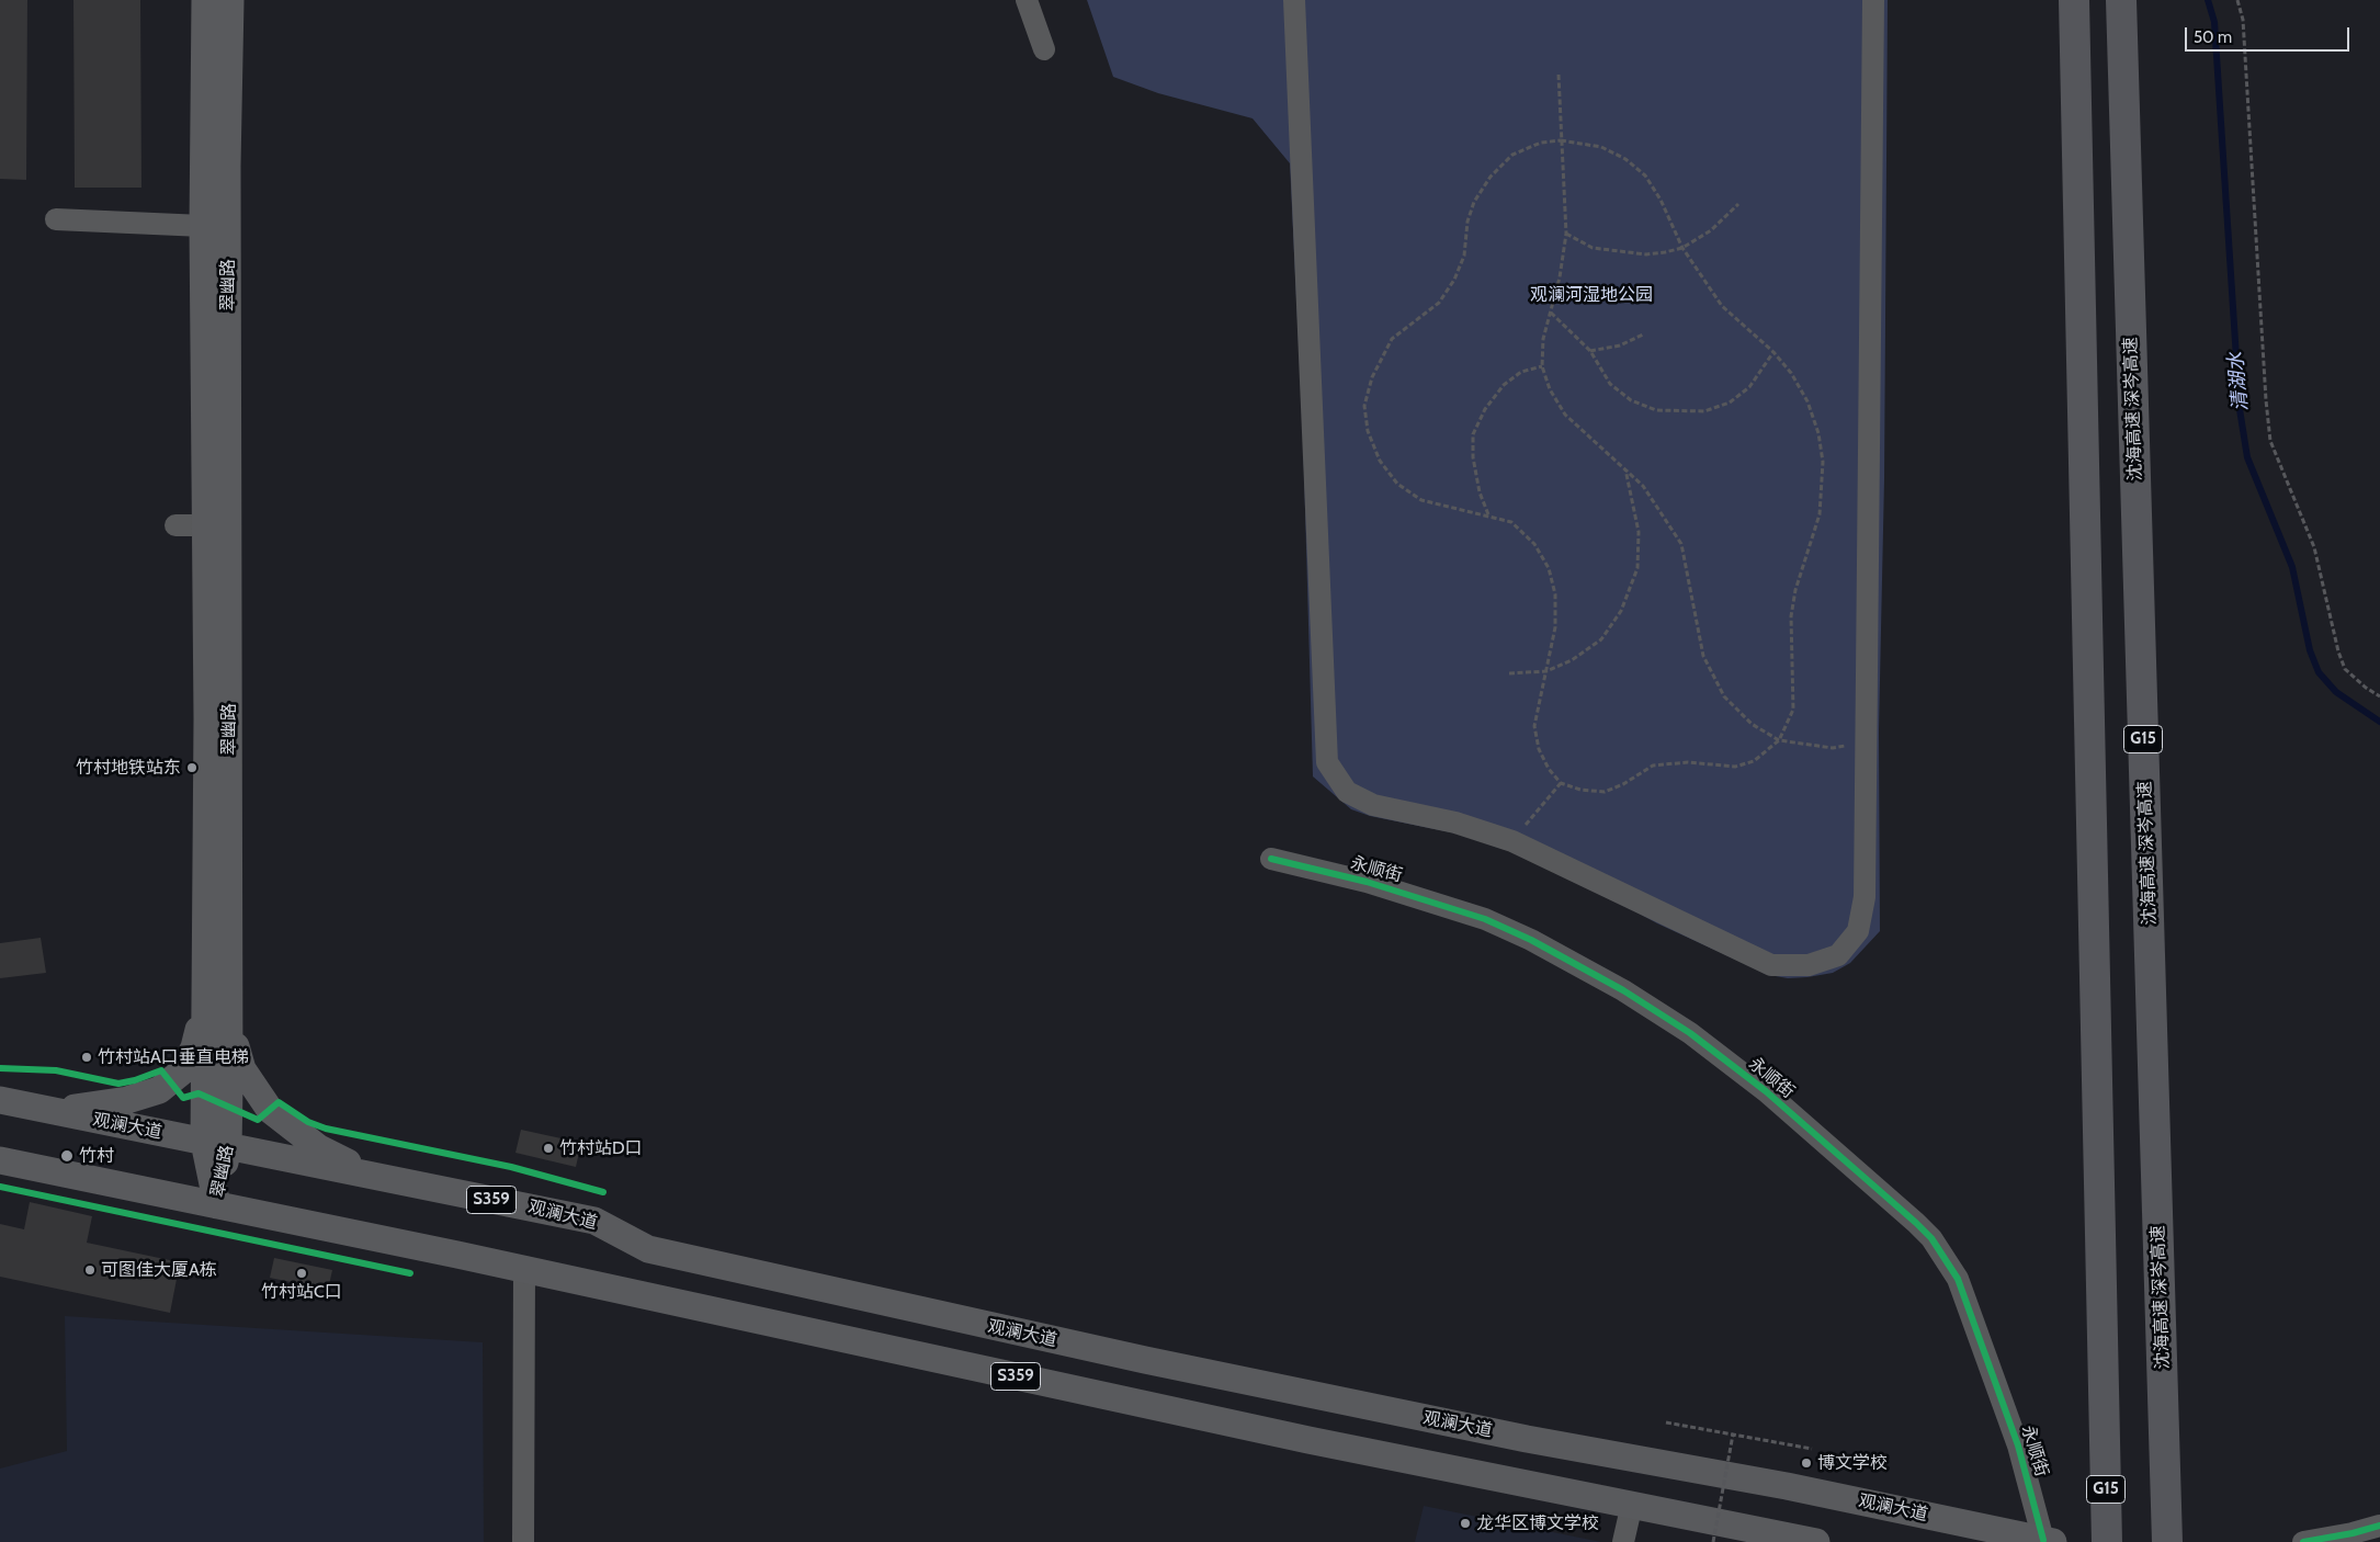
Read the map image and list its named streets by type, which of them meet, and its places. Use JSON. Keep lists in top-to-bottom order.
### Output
{
  "streets": {
    "highway": ["沈海高速 深岑高速", "G15"],
    "main road": ["翠幽路", "观澜大道", "S359"],
    "street": ["永顺街"]
  },
  "crossings": [
    ["翠幽路", "观澜大道"],
    ["翠幽路", "S359"],
    ["永顺街", "观澜大道"]
  ],
  "water": ["清湖水"],
  "parks": ["观澜河湿地公园"],
  "places": [
    "竹村地铁站东",
    "竹村站A口垂直电梯",
    "竹村站D口",
    "竹村",
    "可图佳大厦A栋",
    "竹村站C口",
    "博文学校",
    "龙华区博文学校"
  ],
  "scale_bar": "50 m"
}
